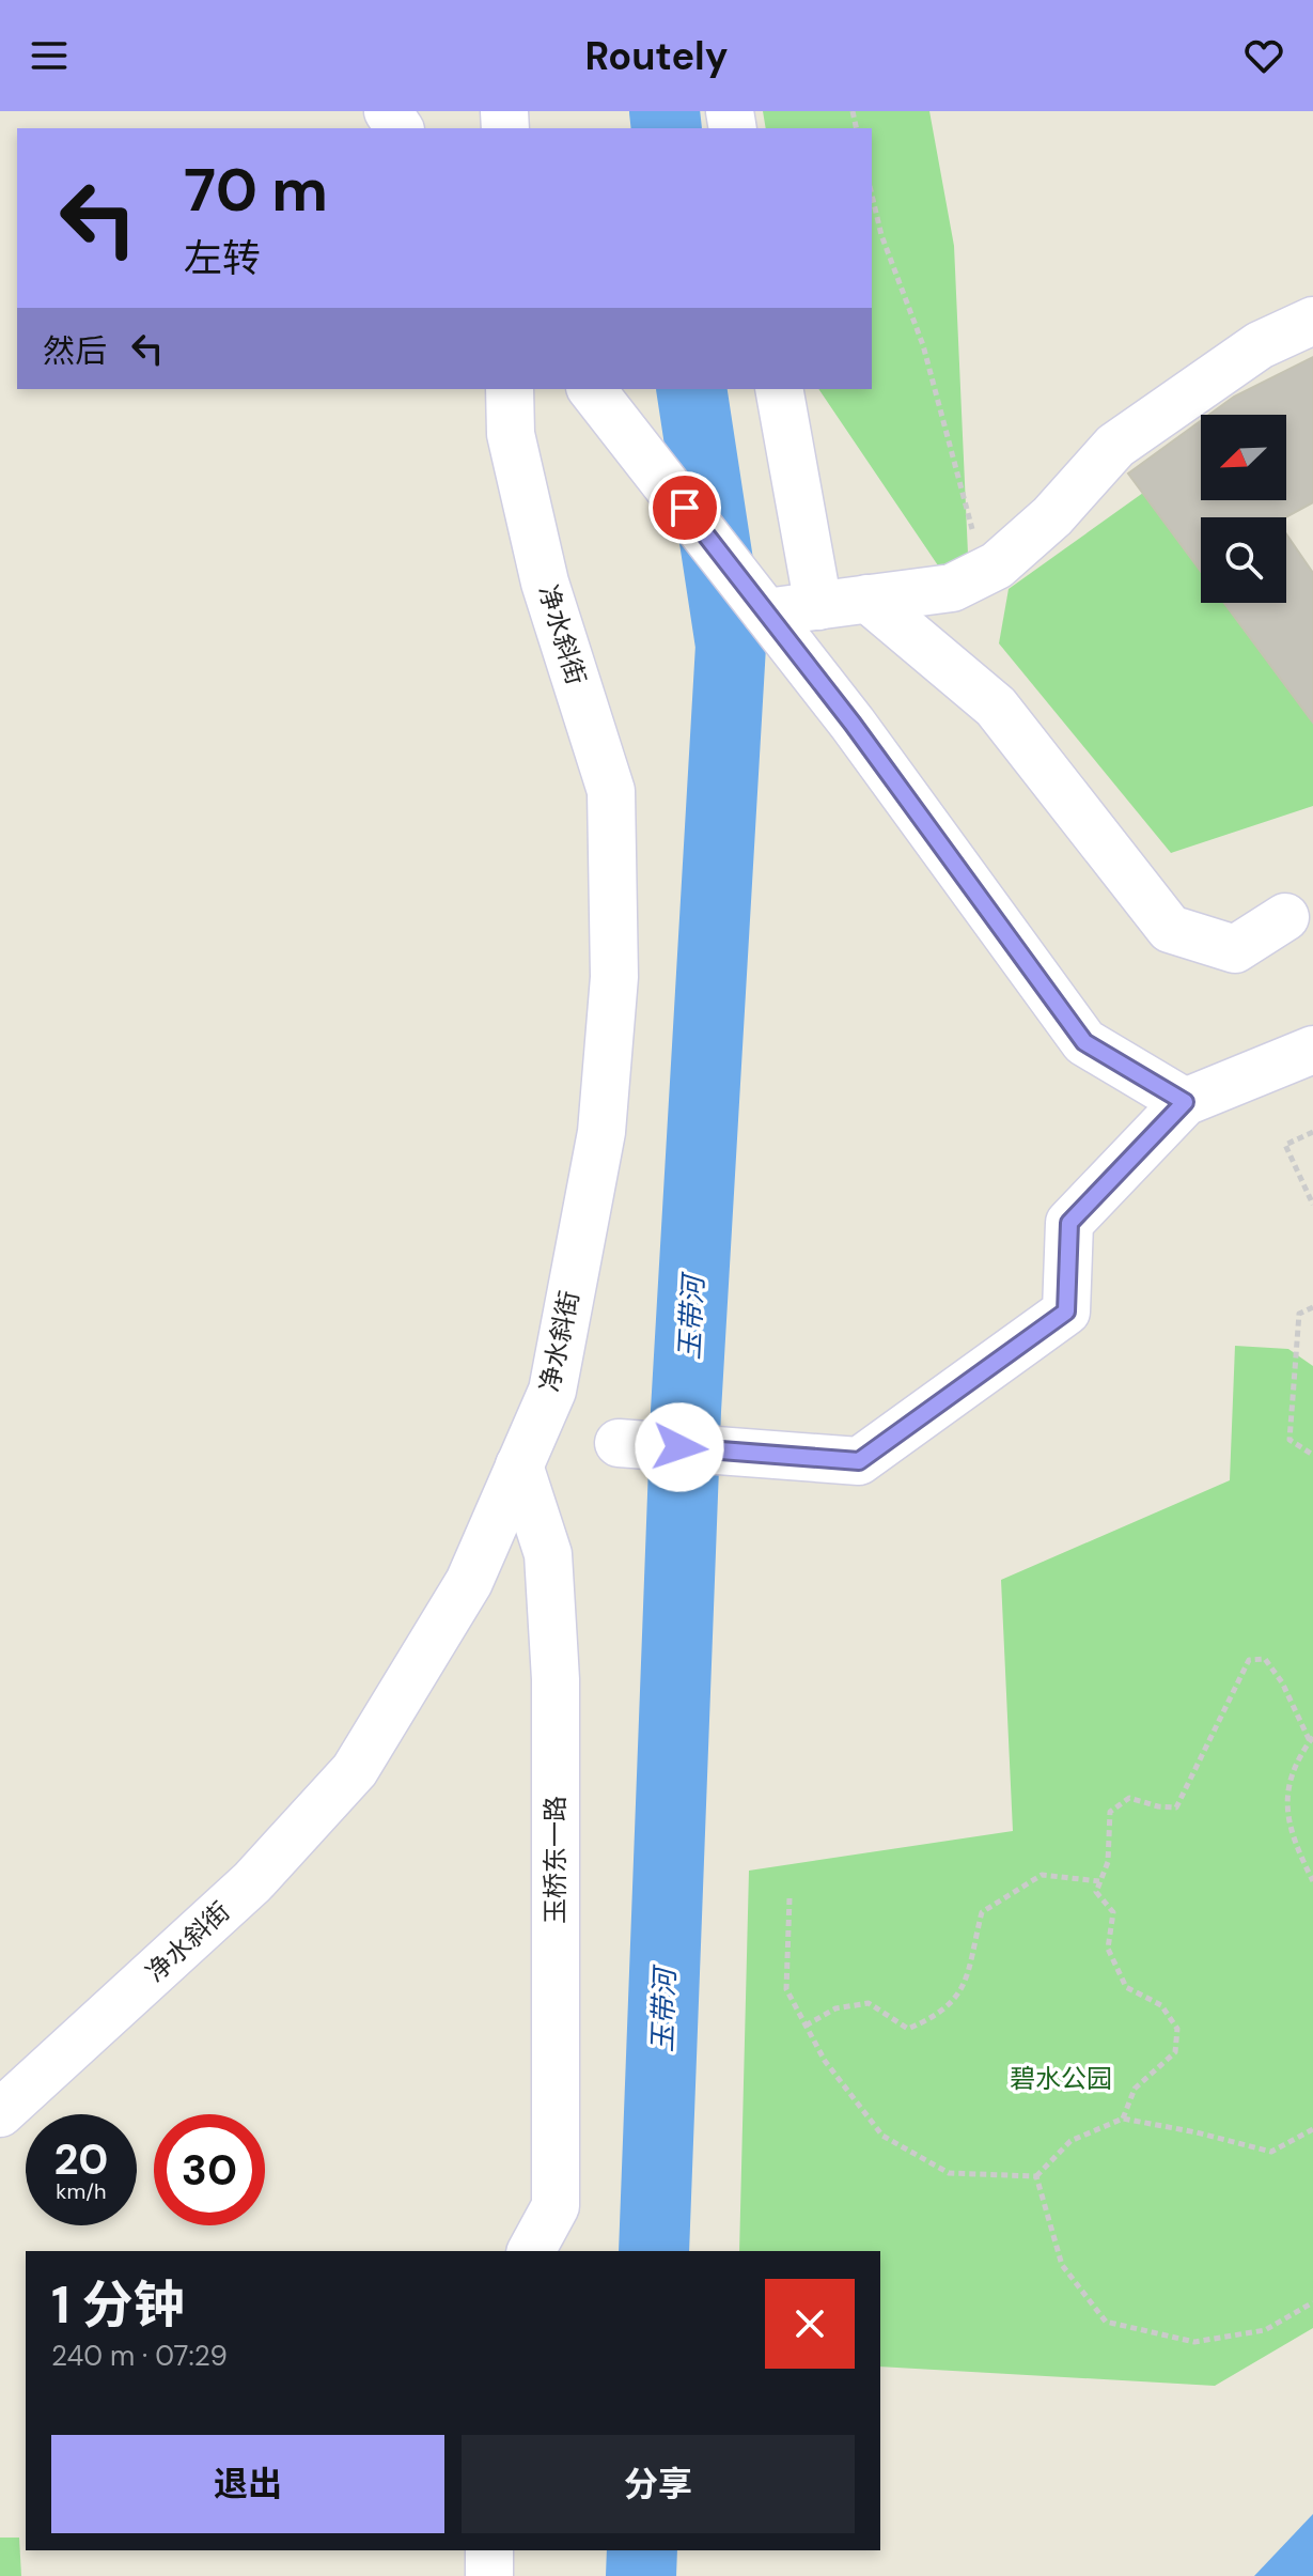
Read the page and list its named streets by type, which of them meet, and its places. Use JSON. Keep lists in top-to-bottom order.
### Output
{
  "streets": {
    "street": ["净水斜街", "玉桥东一路"]
  },
  "crossings": [
    ["净水斜街", "玉桥东一路"]
  ],
  "water": ["玉带河"],
  "parks": ["碧水公园"],
  "north": "bottom left",
  "page": {
    "header": "Routely",
    "turn": ["70 m", "左转"],
    "then": "然后",
    "speed": "20 km/h",
    "limit": "30",
    "heading": ["1 分钟", "240 m · 07:29"],
    "buttons": ["退出", "分享"]
  }
}
